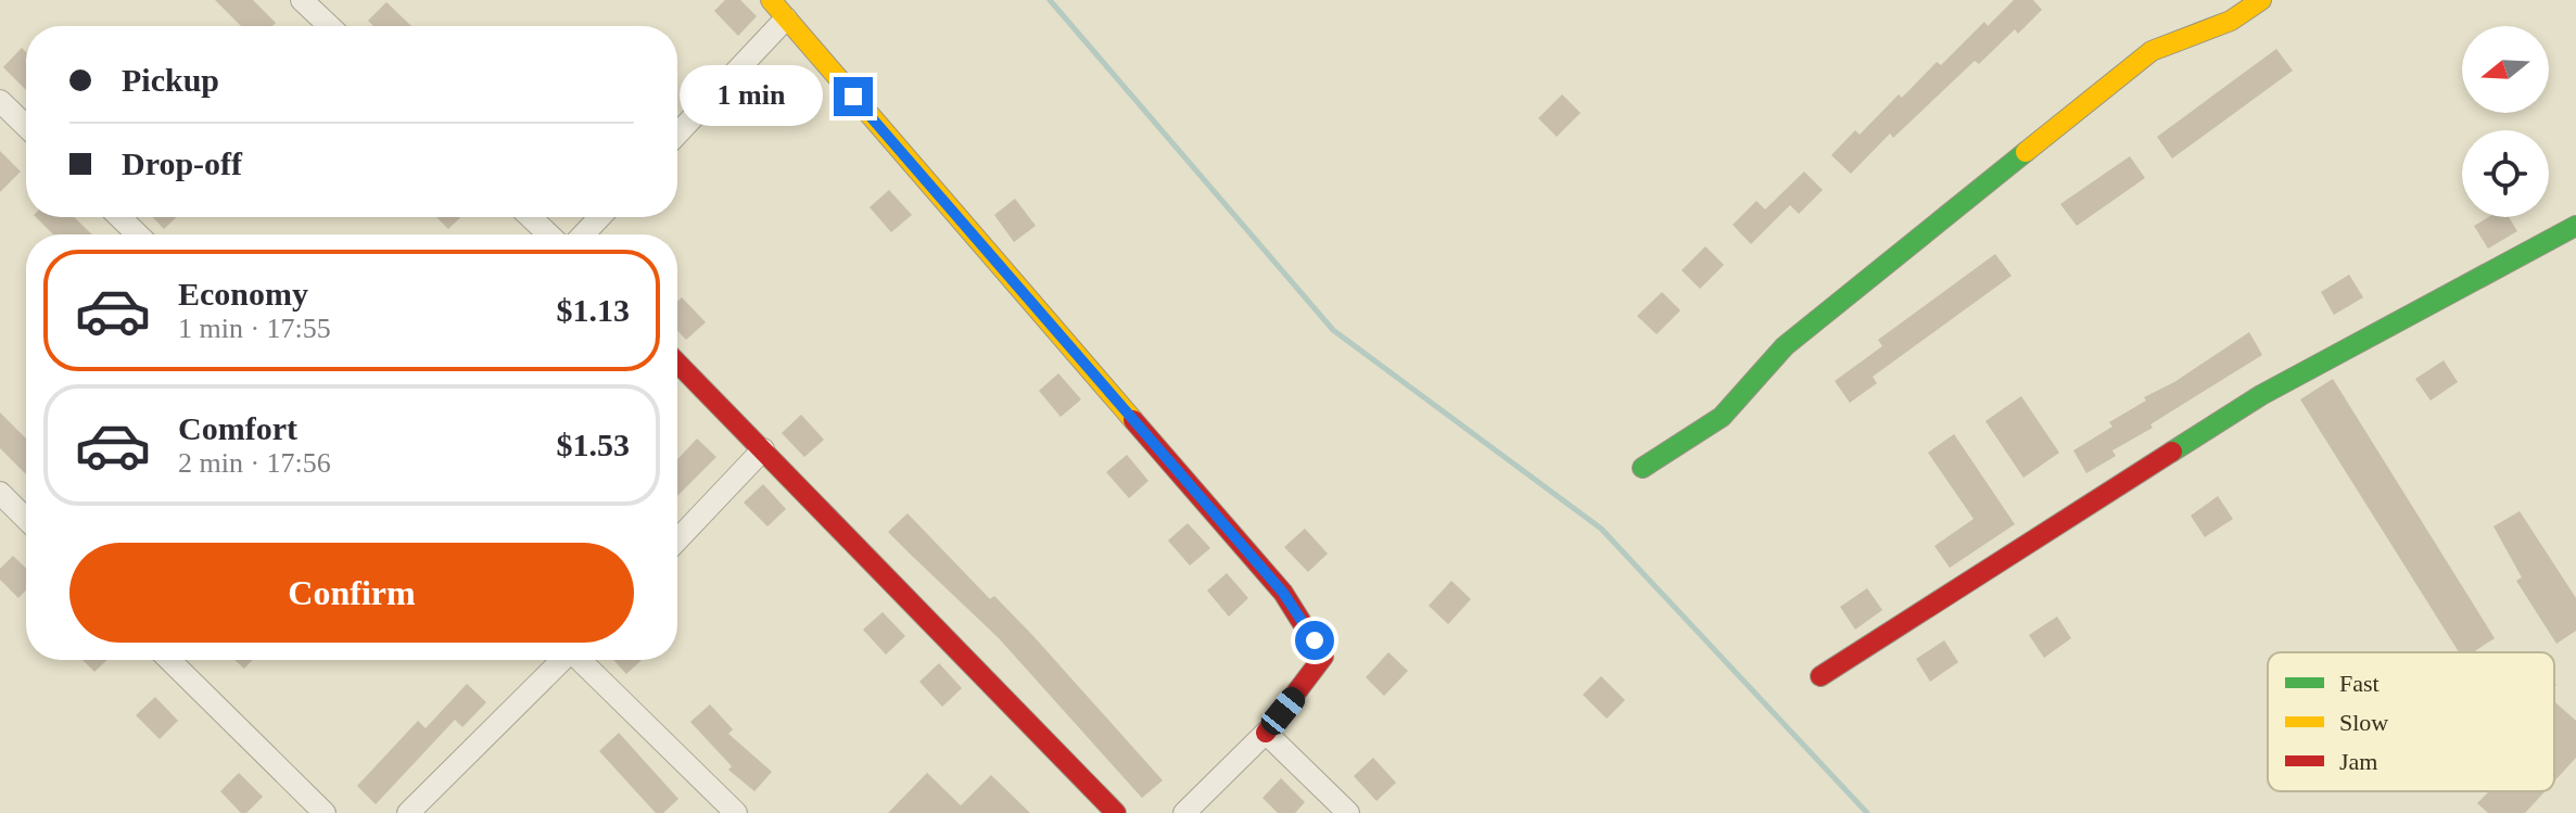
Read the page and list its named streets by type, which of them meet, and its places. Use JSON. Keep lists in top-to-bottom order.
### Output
{
  "legend": ["Fast", "Slow", "Jam"],
  "north": "left",
  "page": {
    "banner": ["Pickup", "Drop-off"],
    "bubble": "1 min",
    "list": [
      {
        "name": "Economy",
        "note": "1 min · 17:55",
        "value": "$1.13"
      },
      {
        "name": "Comfort",
        "note": "2 min · 17:56",
        "value": "$1.53"
      }
    ],
    "buttons": "Confirm"
  }
}
